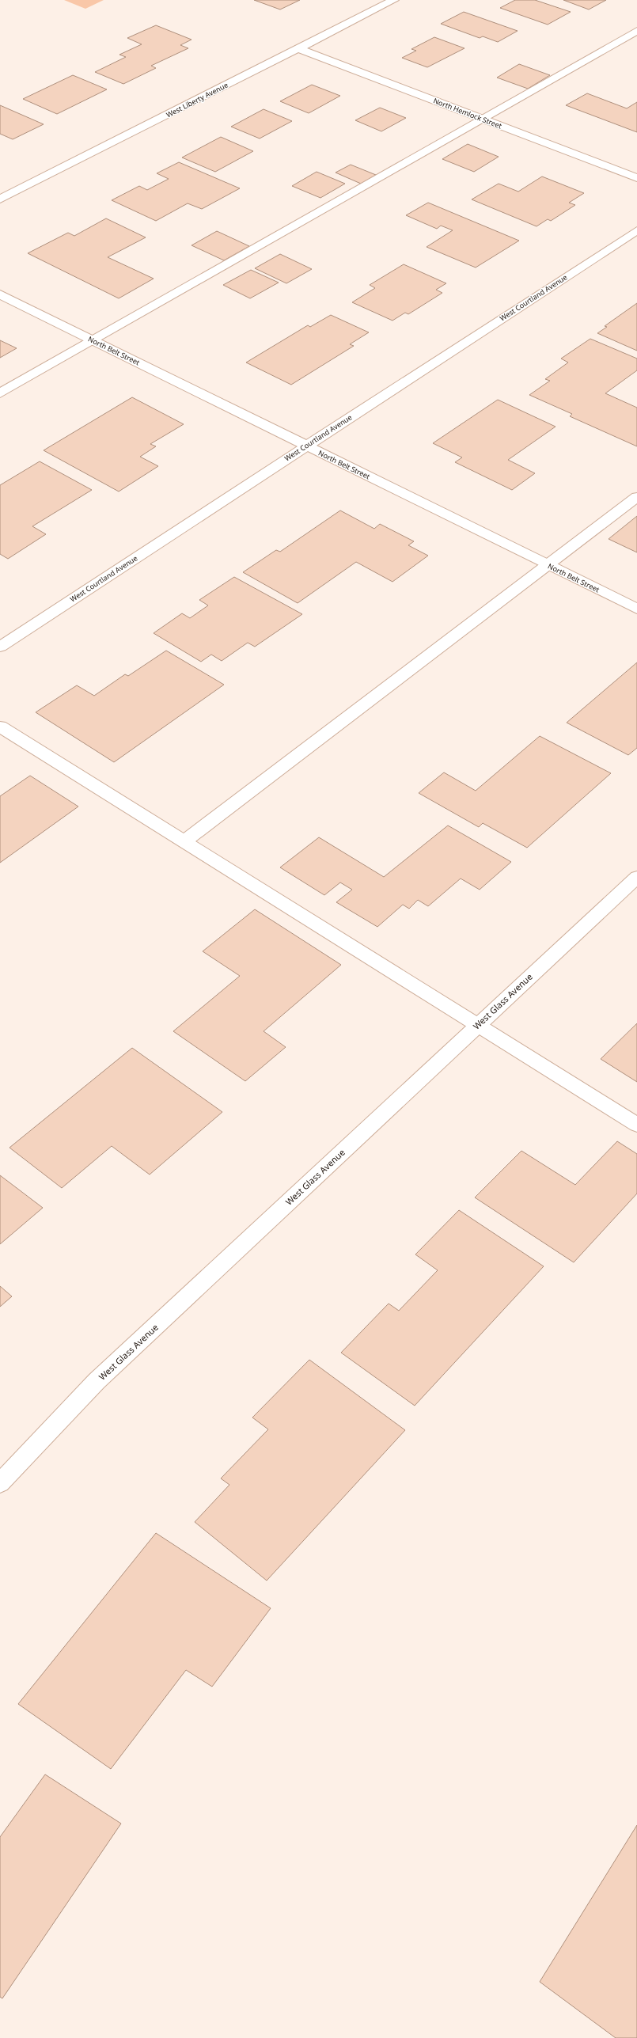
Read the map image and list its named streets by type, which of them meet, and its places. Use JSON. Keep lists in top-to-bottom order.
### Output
{
  "streets": {
    "street": [
      "West Liberty Avenue",
      "North Hemlock Street",
      "West Courtland Avenue",
      "North Belt Street",
      "West Glass Avenue"
    ]
  },
  "crossings": [
    ["West Liberty Avenue", "North Hemlock Street"],
    ["West Courtland Avenue", "North Belt Street"]
  ]
}
